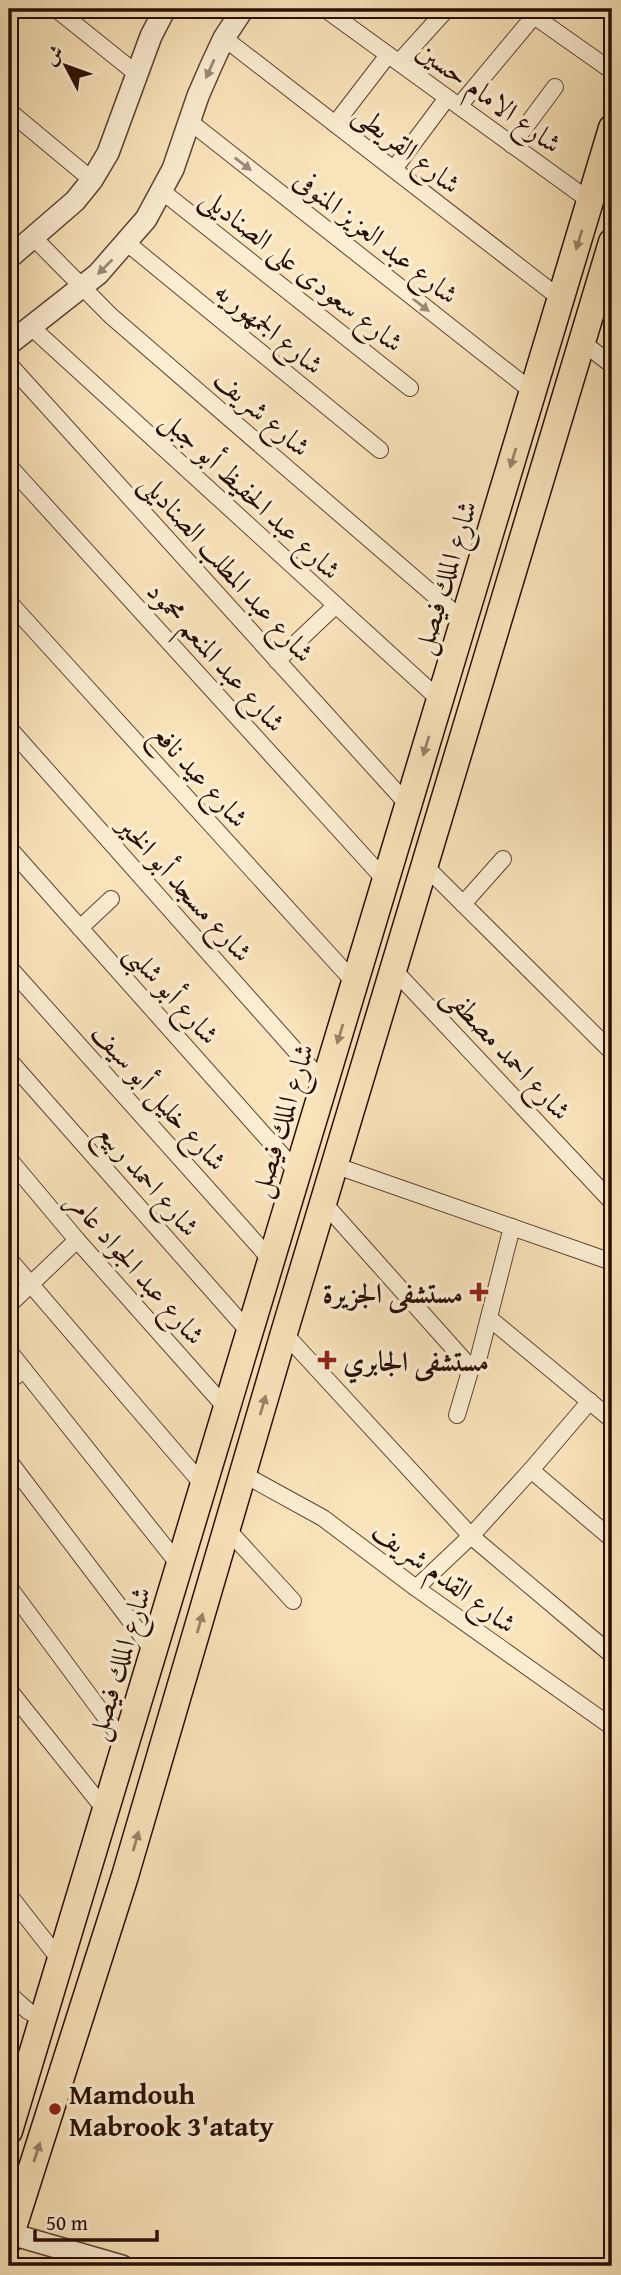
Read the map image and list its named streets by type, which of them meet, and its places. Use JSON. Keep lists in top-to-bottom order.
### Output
{
  "streets": {
    "main road": ["شارع الملك فيصل"],
    "street": [
      "شارع الامام حسين",
      "شارع القريطى",
      "شارع عبد العزيز المنوفى",
      "شارع سعودى على الصناديلى",
      "شارع الجمهوريه",
      "شارع شريف",
      "شارع عبد الحفيظ أبو جبل",
      "شارع عبد المطلب الصناديلى",
      "شارع عبد المنعم محمود",
      "شارع عيد نافع",
      "شارع مسجد أبو الخير",
      "شارع أبو شلبى",
      "شارع احمد مصطفى",
      "شارع خليل أبو سيف",
      "شارع احمد ربيع",
      "شارع عبد الجواد عامر",
      "شارع القدم شريف"
    ]
  },
  "crossings": [
    ["شارع الامام حسين", "شارع الملك فيصل"],
    ["شارع القريطى", "شارع الملك فيصل"],
    ["شارع عبد العزيز المنوفى", "شارع الملك فيصل"],
    ["شارع شريف", "شارع الملك فيصل"],
    ["شارع عبد الحفيظ أبو جبل", "شارع الملك فيصل"],
    ["شارع عبد المطلب الصناديلى", "شارع الملك فيصل"],
    ["شارع الملك فيصل", "شارع عبد المنعم محمود"],
    ["شارع الملك فيصل", "شارع عيد نافع"],
    ["شارع الملك فيصل", "شارع مسجد أبو الخير"],
    ["شارع الملك فيصل", "شارع أبو شلبى"],
    ["شارع الملك فيصل", "شارع خليل أبو سيف"],
    ["شارع الملك فيصل", "شارع احمد ربيع"],
    ["شارع الملك فيصل", "شارع عبد الجواد عامر"]
  ],
  "one_way": ["شارع عبد العزيز المنوفى"],
  "places": {
    "health": ["مستشفى الجزيرة", "مستشفى الجابري"],
    "other": ["Mamdouh Mabrook 3'ataty"]
  },
  "scale_bar": "50 m",
  "north": "top left"
}
